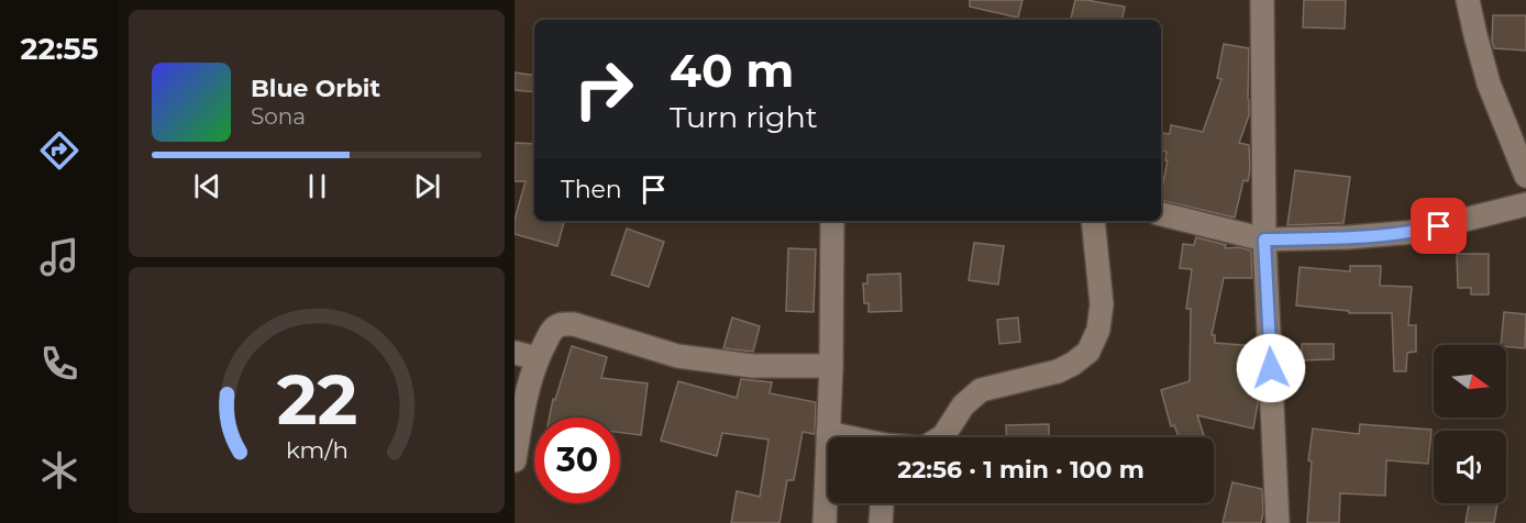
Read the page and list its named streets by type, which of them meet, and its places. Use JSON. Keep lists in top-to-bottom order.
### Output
{
  "north": "right",
  "page": {
    "tabs": "22:55",
    "turn": ["40 m", "Turn right"],
    "song": ["Blue Orbit", "Sona"],
    "then": "Then",
    "limit": "30",
    "trip": "22:56 · 1 min · 100 m",
    "gauge": ["22", "km/h"]
  }
}
